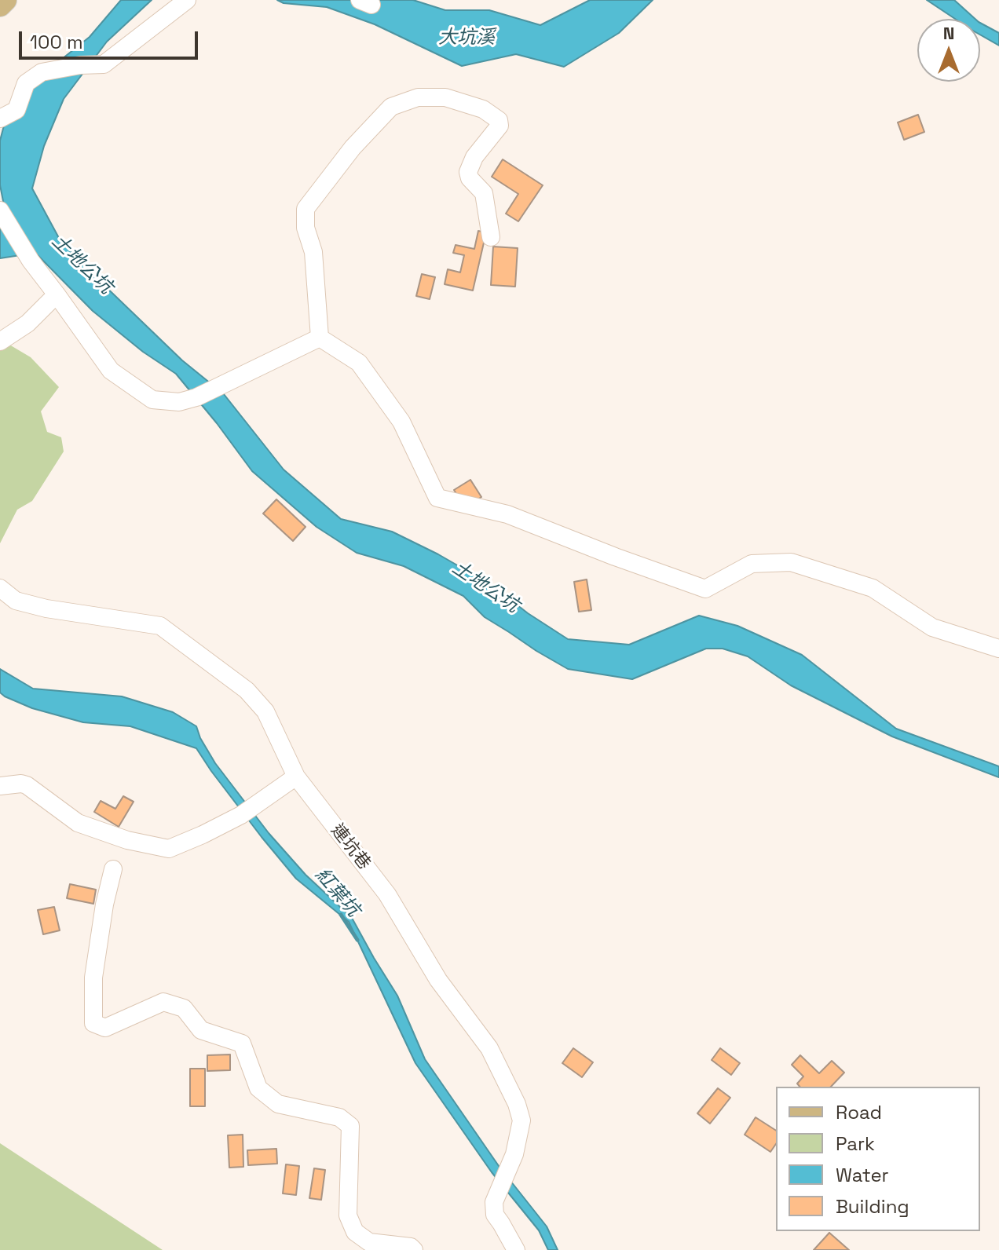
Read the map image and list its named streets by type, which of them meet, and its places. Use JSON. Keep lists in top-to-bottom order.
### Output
{
  "streets": {
    "street": ["連坑巷"]
  },
  "water": ["大坑溪", "土地公坑", "紅葉坑"],
  "legend": [
    "Road",
    "Park",
    "Water",
    "Building"
  ],
  "scale_bar": "100 m",
  "north": "top"
}
